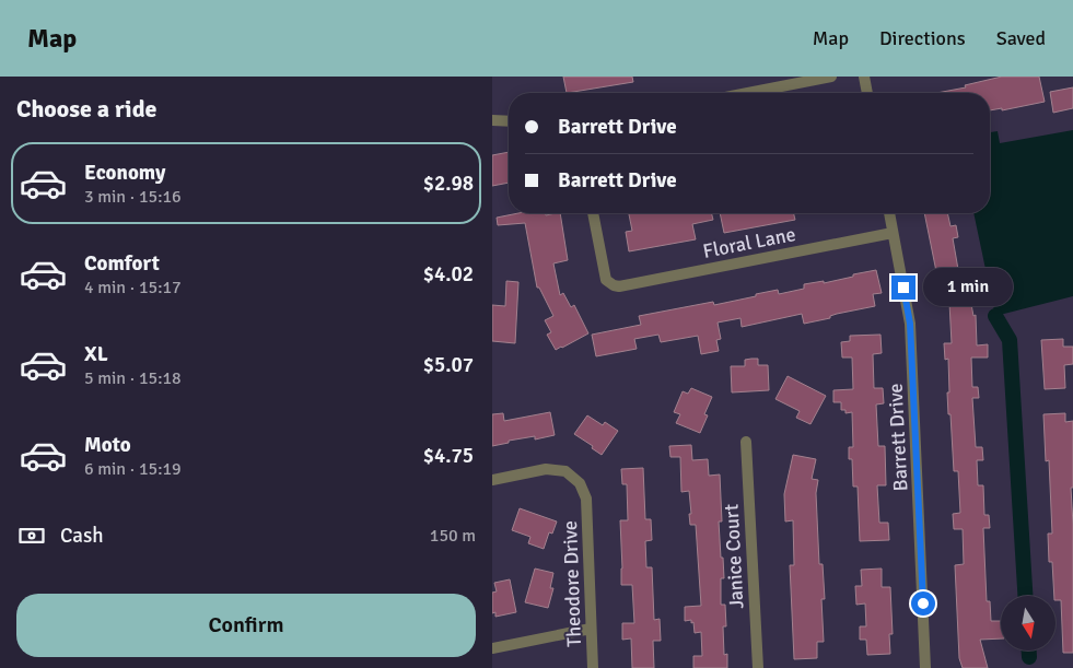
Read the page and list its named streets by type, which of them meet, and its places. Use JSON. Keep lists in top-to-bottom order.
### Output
{
  "streets": {
    "street": [
      "Floral Lane",
      "Barrett Drive",
      "Janice Court",
      "Theodore Drive"
    ]
  },
  "crossings": [
    ["Floral Lane", "Barrett Drive"]
  ],
  "north": "bottom",
  "page": {
    "header": "Map",
    "nav": ["Map", "Directions", "Saved"],
    "heading": "Choose a ride",
    "banner": ["Barrett Drive", "Barrett Drive"],
    "list": [
      {
        "name": "Economy",
        "note": "3 min · 15:16",
        "value": "$2.98"
      },
      {
        "name": "Comfort",
        "note": "4 min · 15:17",
        "value": "$4.02"
      },
      {
        "name": "XL",
        "note": "5 min · 15:18",
        "value": "$5.07"
      },
      {
        "name": "Moto",
        "note": "6 min · 15:19",
        "value": "$4.75"
      }
    ],
    "bubble": "1 min",
    "pay": ["Cash", "150 m"],
    "buttons": "Confirm"
  }
}
